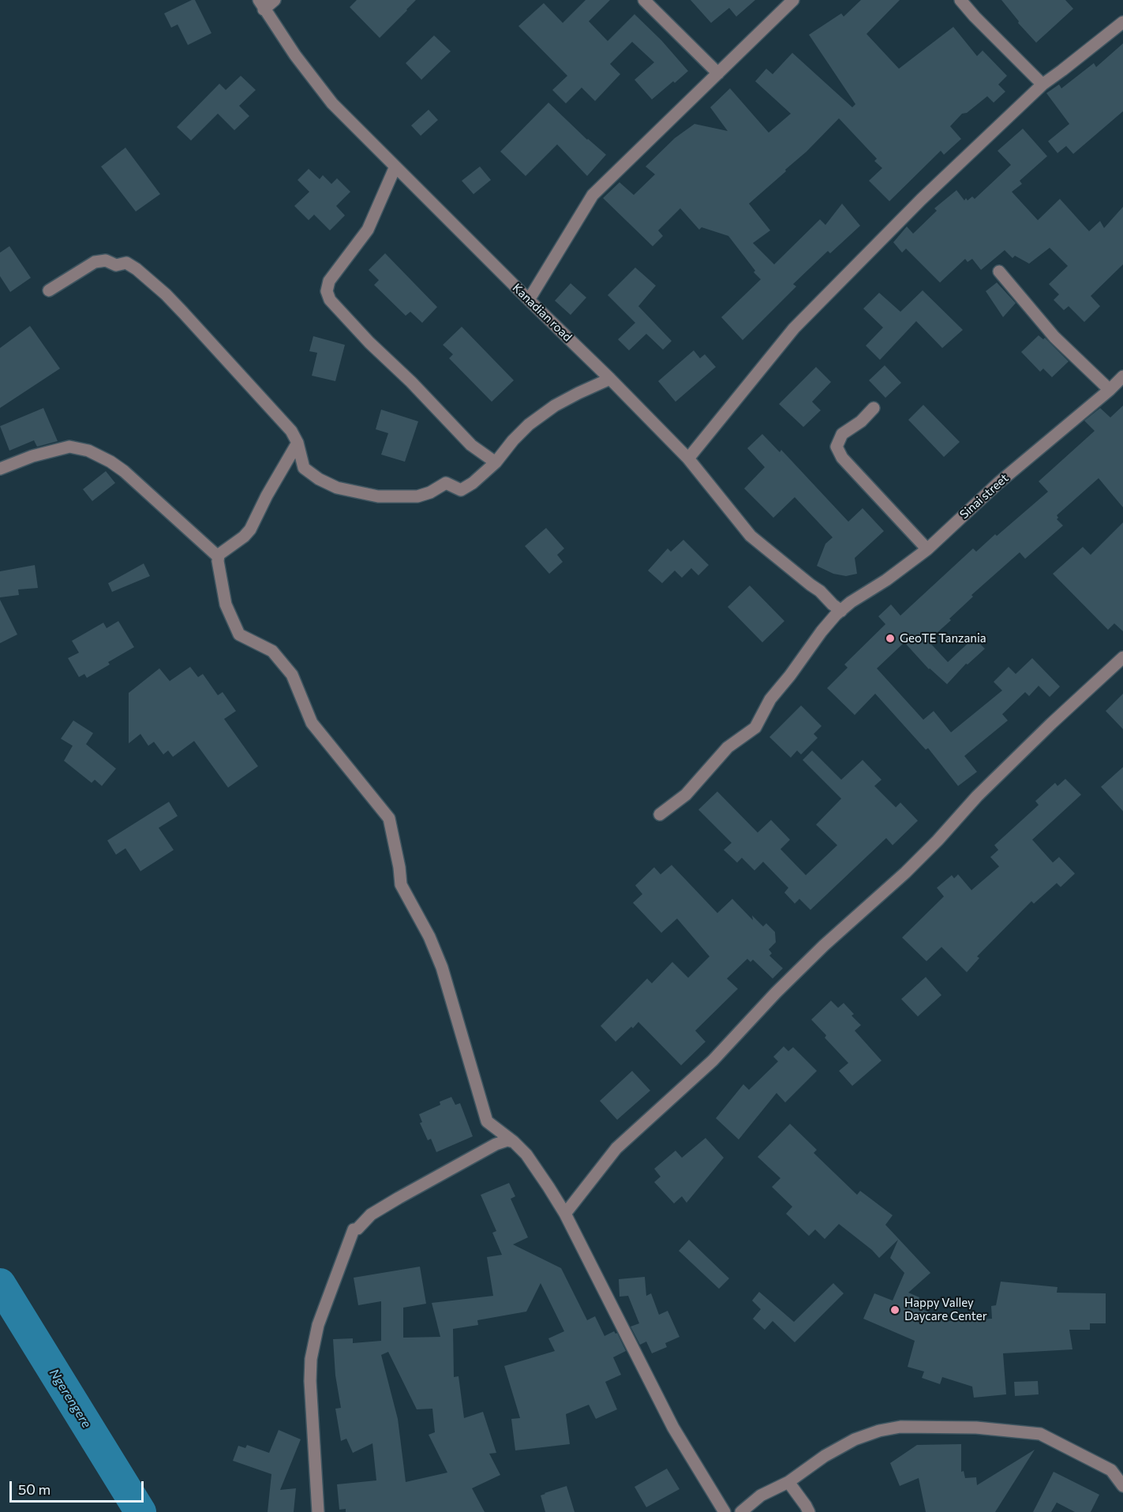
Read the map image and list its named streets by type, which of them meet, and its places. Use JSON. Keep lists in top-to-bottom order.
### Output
{
  "streets": {
    "street": ["Kanadian road", "Sinai street"]
  },
  "crossings": [
    ["Kanadian road", "Sinai street"]
  ],
  "water": ["Ngerengere"],
  "places": ["GeoTE Tanzania", "Happy Valley Daycare Center"],
  "scale_bar": "50 m"
}
